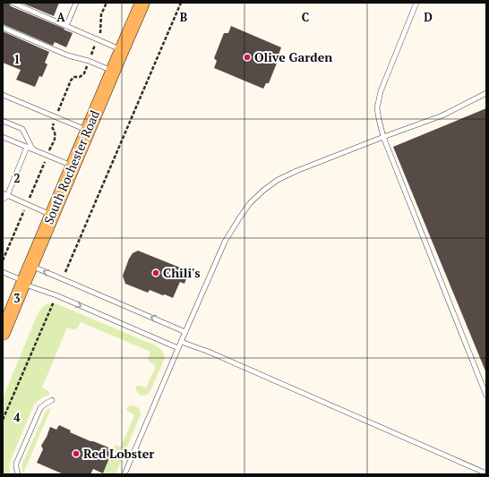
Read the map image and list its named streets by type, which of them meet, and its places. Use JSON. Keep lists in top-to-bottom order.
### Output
{
  "streets": {
    "main road": ["South Rochester Road"]
  },
  "places": ["Olive Garden", "Chili's", "Red Lobster"],
  "grid": {
    "columns": [
      "A",
      "B",
      "C",
      "D"
    ],
    "rows": [
      "1",
      "2",
      "3",
      "4"
    ]
  }
}
